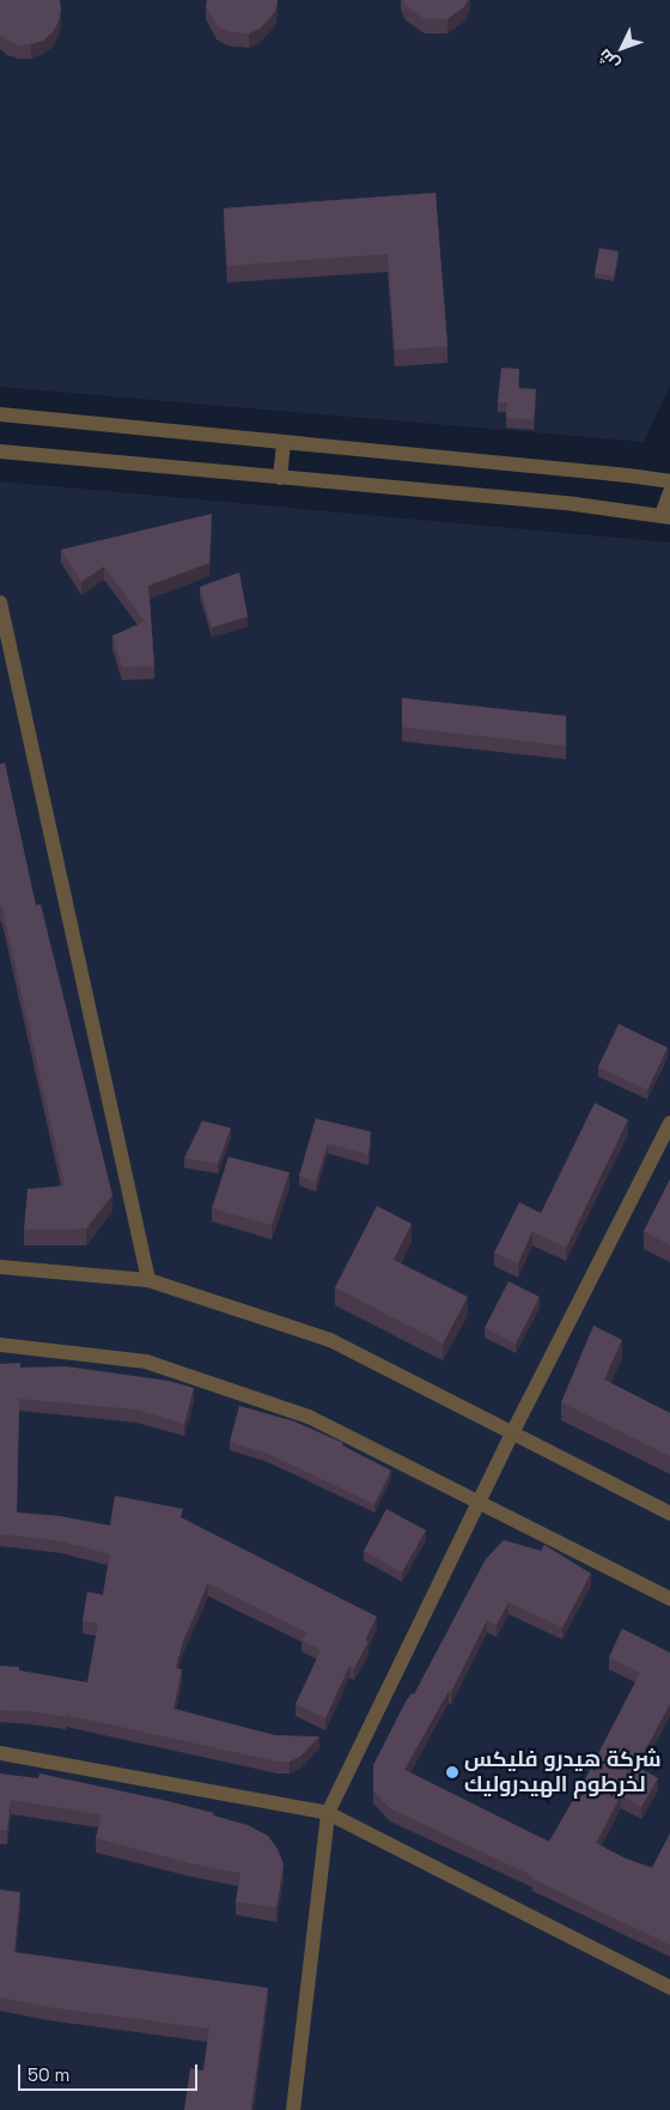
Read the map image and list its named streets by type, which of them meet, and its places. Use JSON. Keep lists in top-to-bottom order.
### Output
{
  "places": ["شركة هيدرو فليكس لخرطوم الهيدروليك"],
  "scale_bar": "50 m",
  "north": "bottom left"
}
